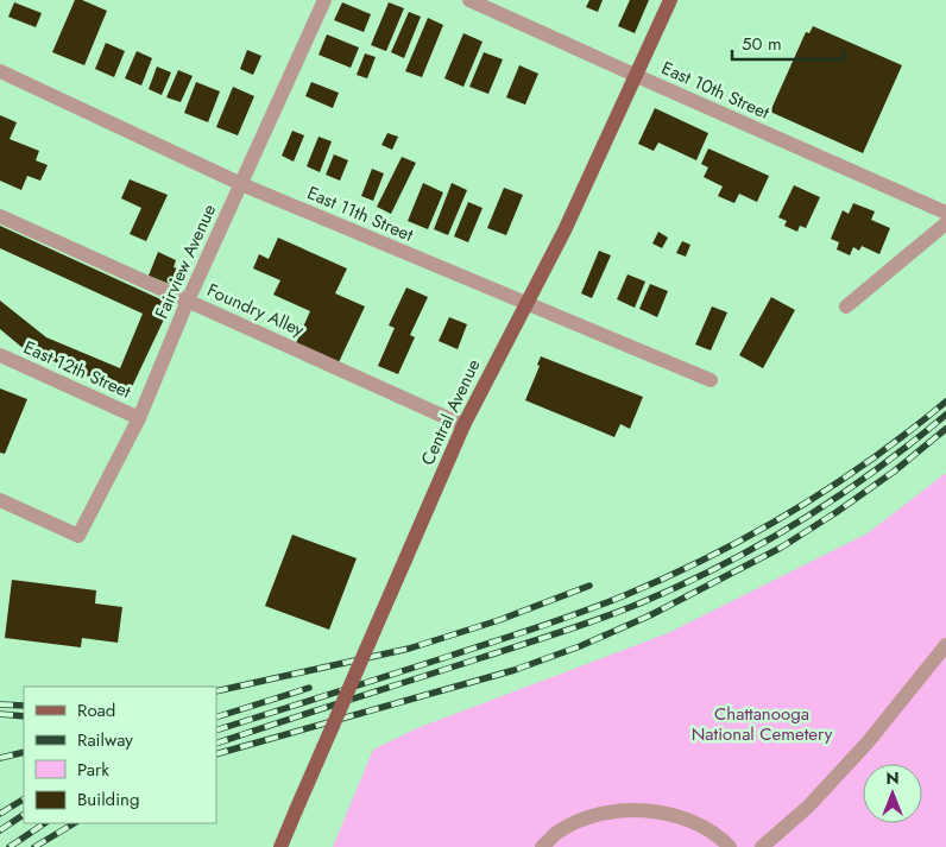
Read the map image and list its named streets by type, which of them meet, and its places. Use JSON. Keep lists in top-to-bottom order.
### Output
{
  "streets": {
    "main road": ["Central Avenue"],
    "street": [
      "East 10th Street",
      "East 11th Street",
      "Fairview Avenue",
      "Foundry Alley",
      "East 12th Street"
    ]
  },
  "crossings": [
    ["East 10th Street", "Central Avenue"],
    ["East 11th Street", "Fairview Avenue"],
    ["East 11th Street", "Central Avenue"],
    ["Fairview Avenue", "Foundry Alley"],
    ["Fairview Avenue", "East 12th Street"],
    ["Foundry Alley", "Central Avenue"]
  ],
  "parks": ["Chattanooga National Cemetery"],
  "legend": [
    "Road",
    "Railway",
    "Park",
    "Building"
  ],
  "scale_bar": "50 m",
  "north": "top"
}
